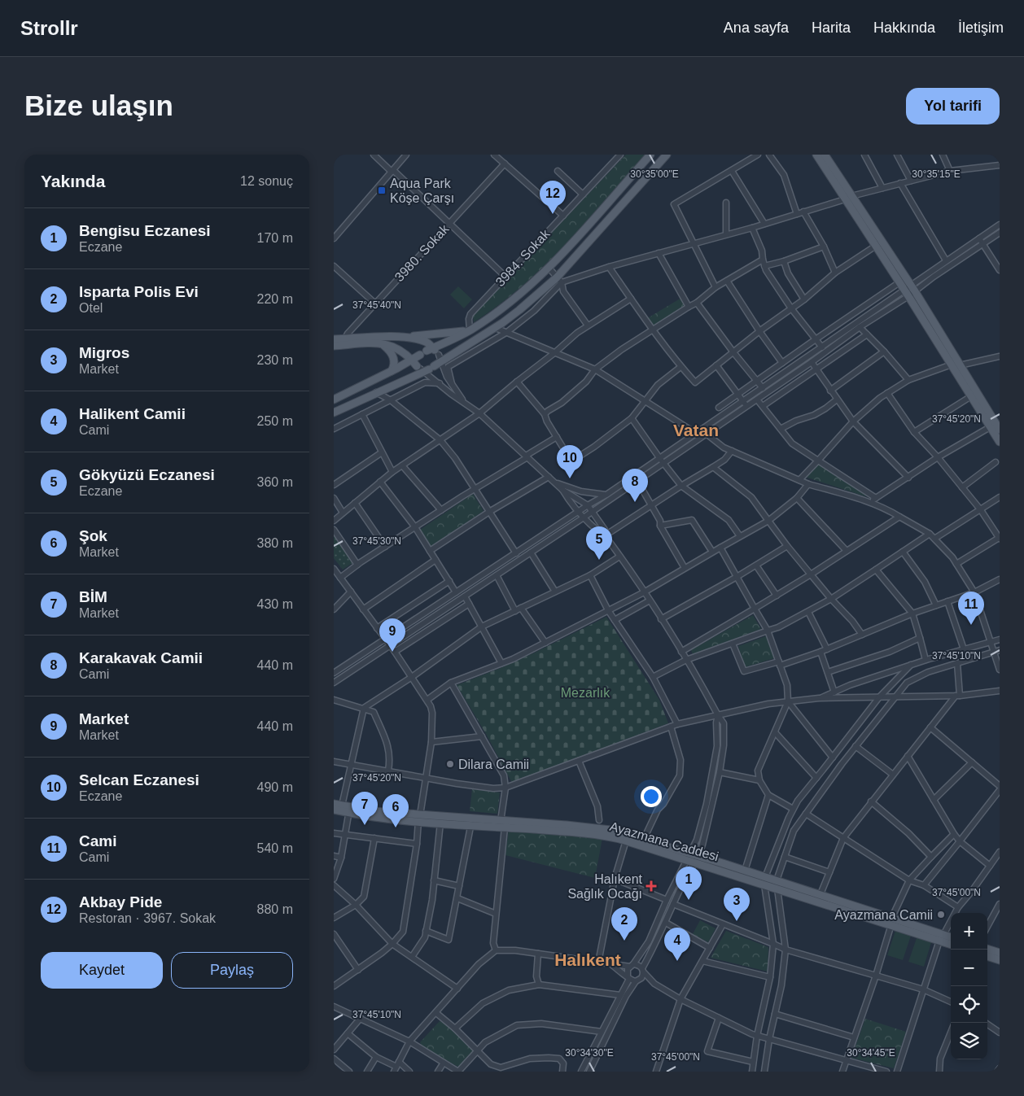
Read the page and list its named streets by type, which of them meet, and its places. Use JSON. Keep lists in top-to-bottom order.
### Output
{
  "streets": {
    "main road": ["Ayazmana Caddesi"],
    "street": ["3980. Sokak", "3984. Sokak"]
  },
  "districts": ["Vatan", "Halıkent"],
  "parks": ["Mezarlık"],
  "places": {
    "transit": ["Aqua Park Köşe Çarşı"],
    "other": ["Dilara Camii", "Ayazmana Camii"],
    "health": ["Halıkent Sağlık Ocağı"]
  },
  "page": {
    "header": "Strollr",
    "nav": [
      "Ana sayfa",
      "Harita",
      "Hakkında",
      "İletişim"
    ],
    "buttons": [
      "Yol tarifi",
      ["Kaydet", "Paylaş"]
    ],
    "title": "Bize ulaşın",
    "heading": ["Yakında", "12 sonuç"],
    "pins": [
      "12",
      "10",
      "8",
      "5",
      "11",
      "9",
      "7",
      "6",
      "1",
      "3",
      "2",
      "4"
    ],
    "list": [
      {
        "mark": "1",
        "name": "Bengisu Eczanesi",
        "note": "Eczane",
        "value": "170 m"
      },
      {
        "mark": "2",
        "name": "Isparta Polis Evi",
        "note": "Otel",
        "value": "220 m"
      },
      {
        "mark": "3",
        "name": "Migros",
        "note": "Market",
        "value": "230 m"
      },
      {
        "mark": "4",
        "name": "Halikent Camii",
        "note": "Cami",
        "value": "250 m"
      },
      {
        "mark": "5",
        "name": "Gökyüzü Eczanesi",
        "note": "Eczane",
        "value": "360 m"
      },
      {
        "mark": "6",
        "name": "Şok",
        "note": "Market",
        "value": "380 m"
      },
      {
        "mark": "7",
        "name": "BİM",
        "note": "Market",
        "value": "430 m"
      },
      {
        "mark": "8",
        "name": "Karakavak Camii",
        "note": "Cami",
        "value": "440 m"
      },
      {
        "mark": "9",
        "name": "Market",
        "note": "Market",
        "value": "440 m"
      },
      {
        "mark": "10",
        "name": "Selcan Eczanesi",
        "note": "Eczane",
        "value": "490 m"
      },
      {
        "mark": "11",
        "name": "Cami",
        "note": "Cami",
        "value": "540 m"
      },
      {
        "mark": "12",
        "name": "Akbay Pide",
        "note": "Restoran · 3967. Sokak",
        "value": "880 m"
      }
    ],
    "map_buttons": ["+", "−"]
  },
  "coordinates": [
    "30°35'00\"E",
    "30°35'15\"E",
    "37°45'40\"N",
    "37°45'20\"N",
    "37°45'30\"N",
    "37°45'10\"N",
    "37°45'00\"N",
    "30°34'30\"E",
    "30°34'45\"E"
  ]
}
